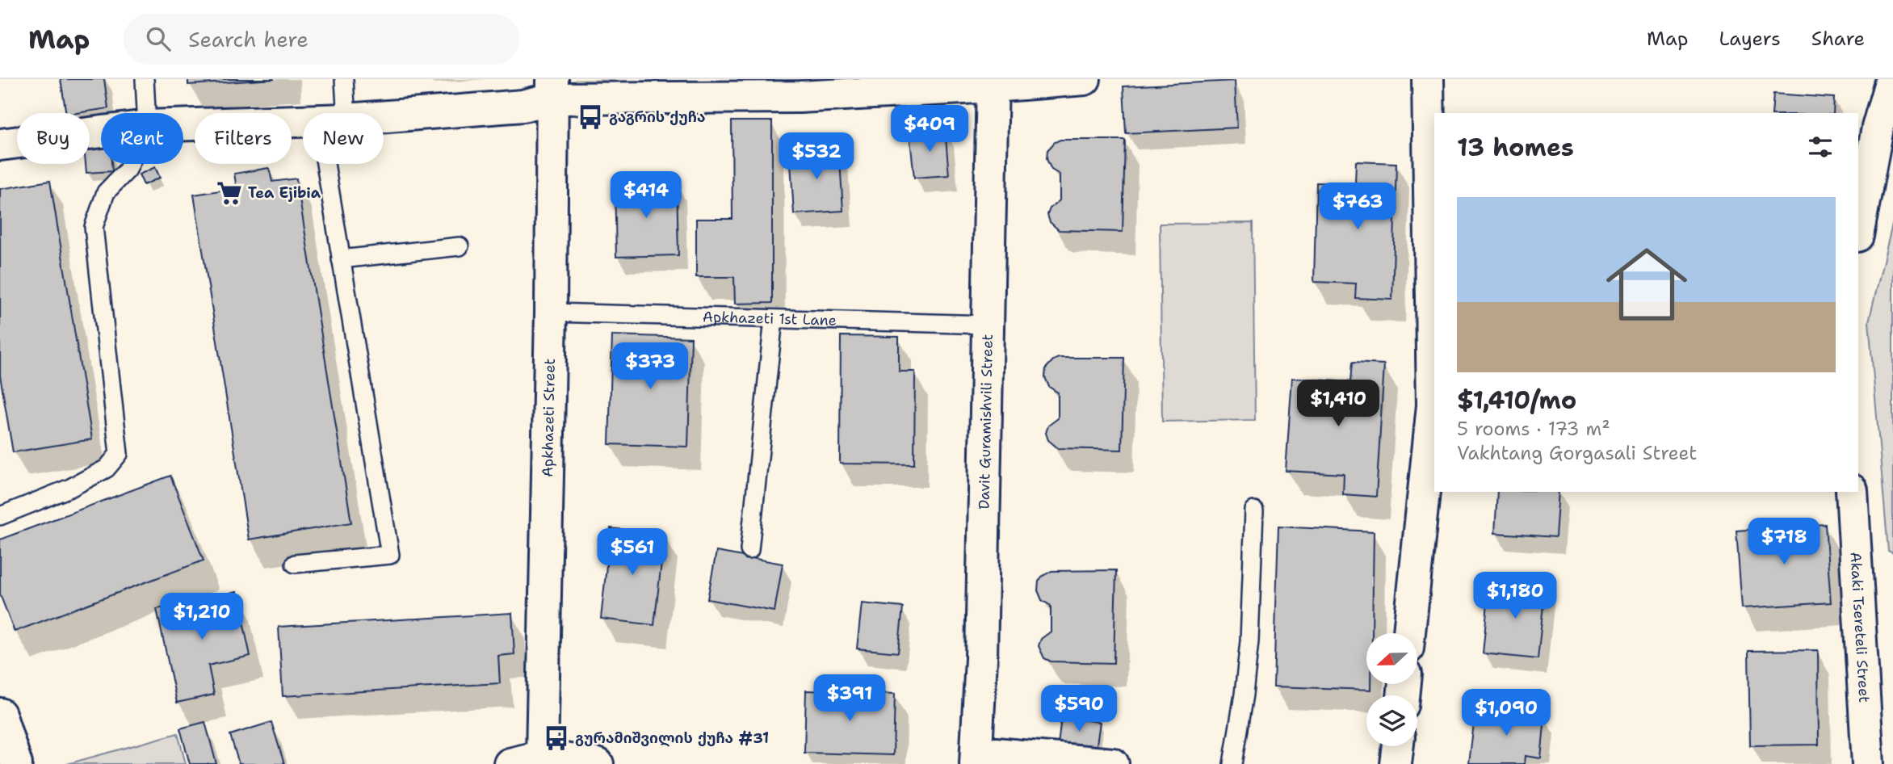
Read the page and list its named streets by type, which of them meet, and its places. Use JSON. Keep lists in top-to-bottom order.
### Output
{
  "streets": {
    "street": ["Apkhazeti Street", "Davit Guramishvili Street", "Akaki Tsereteli Street"],
    "lane": ["Apkhazeti 1st Lane"]
  },
  "crossings": [
    ["Apkhazeti 1st Lane", "Apkhazeti Street"],
    ["Apkhazeti 1st Lane", "Davit Guramishvili Street"]
  ],
  "places": {
    "bus stop": ["გაგრის ქუჩა", "გურამიშვილის ქუჩა #31"],
    "supermarket": ["Tea Ejibia"]
  },
  "north": "left",
  "page": {
    "header": "Map",
    "search": "Search here",
    "nav": ["Map", "Layers", "Share"],
    "price": [
      "$409",
      "$532",
      "$414",
      "$763",
      "$373",
      "$1,410",
      "$718",
      "$561",
      "$1,180",
      "$1,210",
      "$391",
      "$590",
      "$1,090"
    ],
    "chip": [
      "Buy",
      "Rent",
      "Filters",
      "New"
    ],
    "heading": "13 homes",
    "list": [
      {
        "name": "$1,410/mo",
        "note": "5 rooms · 173 m² · Vakhtang Gorgasali Street"
      }
    ]
  }
}
